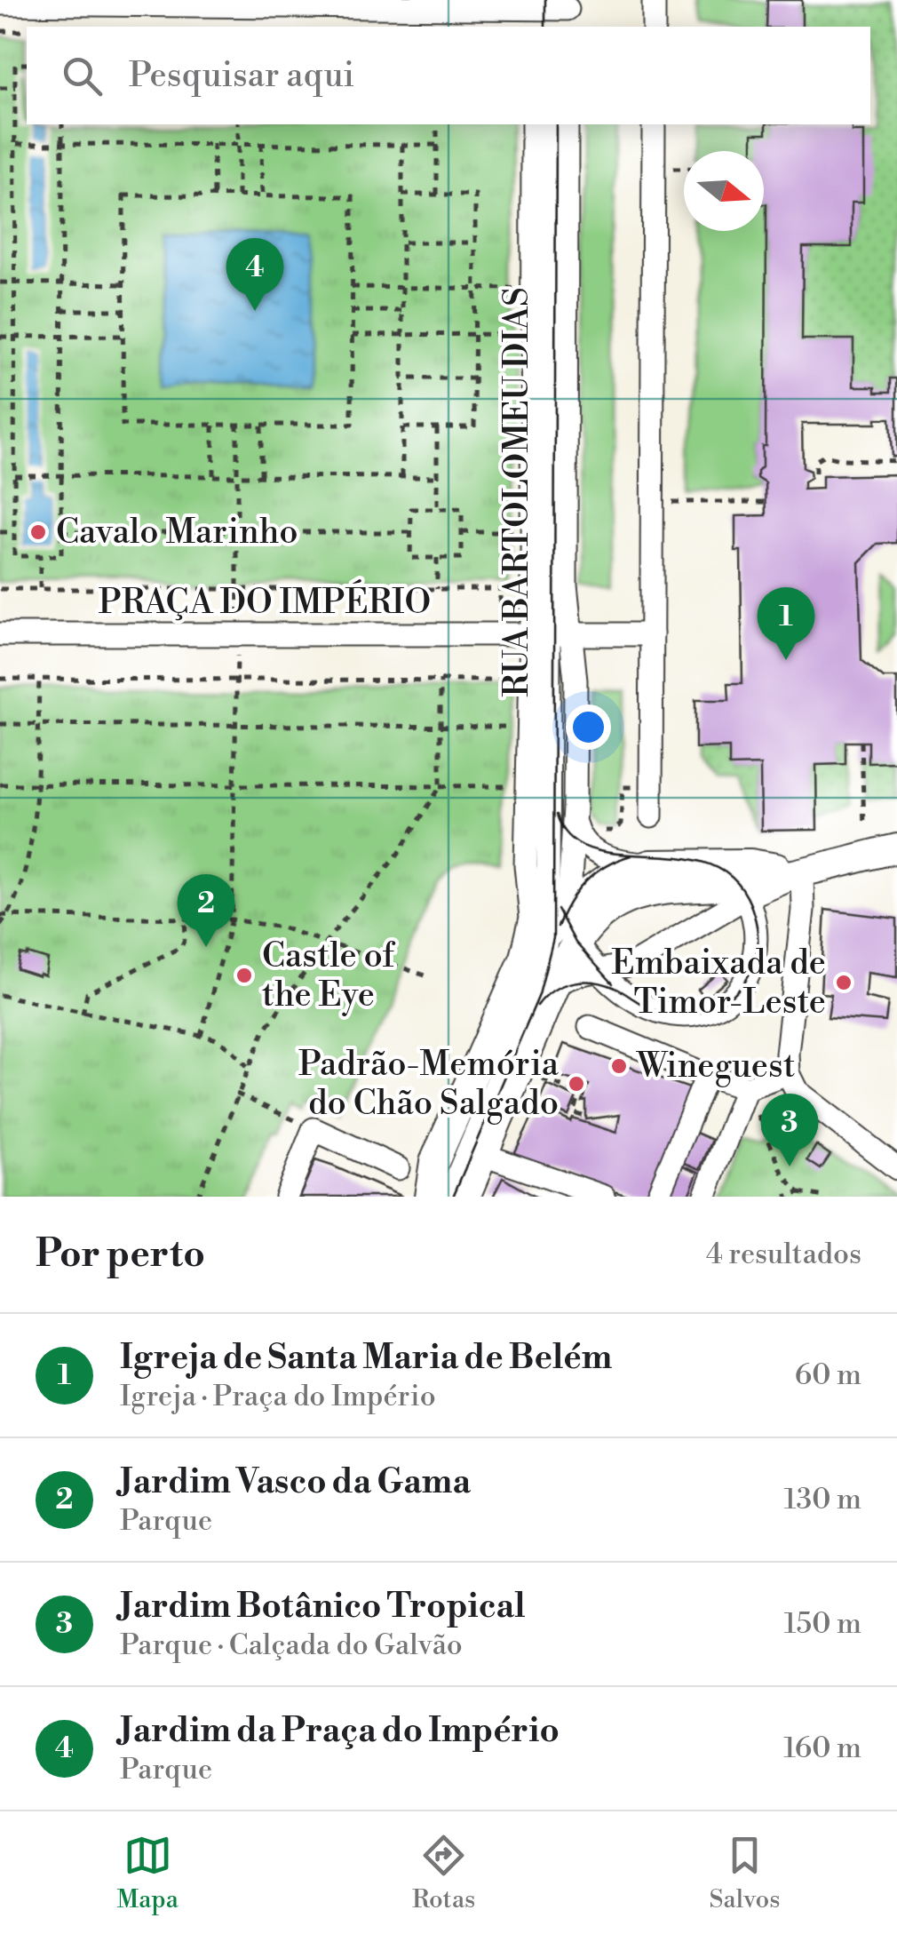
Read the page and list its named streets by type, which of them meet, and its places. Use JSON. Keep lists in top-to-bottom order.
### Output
{
  "streets": {
    "street": ["RUA BARTOLOMEU DIAS", "PRAÇA DO IMPÉRIO"]
  },
  "crossings": [
    ["RUA BARTOLOMEU DIAS", "PRAÇA DO IMPÉRIO"]
  ],
  "places": [
    "Cavalo Marinho",
    "Castle of the Eye",
    "Embaixada de Timor-Leste",
    "Wineguest",
    "Padrão-Memória do Chão Salgado"
  ],
  "north": "right",
  "page": {
    "search": "Pesquisar aqui",
    "pins": [
      "4",
      "1",
      "2",
      "3"
    ],
    "heading": ["Por perto", "4 resultados"],
    "list": [
      {
        "mark": "1",
        "name": "Igreja de Santa Maria de Belém",
        "note": "Igreja · Praça do Império",
        "value": "60 m"
      },
      {
        "mark": "2",
        "name": "Jardim Vasco da Gama",
        "note": "Parque",
        "value": "130 m"
      },
      {
        "mark": "3",
        "name": "Jardim Botânico Tropical",
        "note": "Parque · Calçada do Galvão",
        "value": "150 m"
      },
      {
        "mark": "4",
        "name": "Jardim da Praça do Império",
        "note": "Parque",
        "value": "160 m"
      }
    ],
    "nav": ["Mapa", "Rotas", "Salvos"]
  }
}
